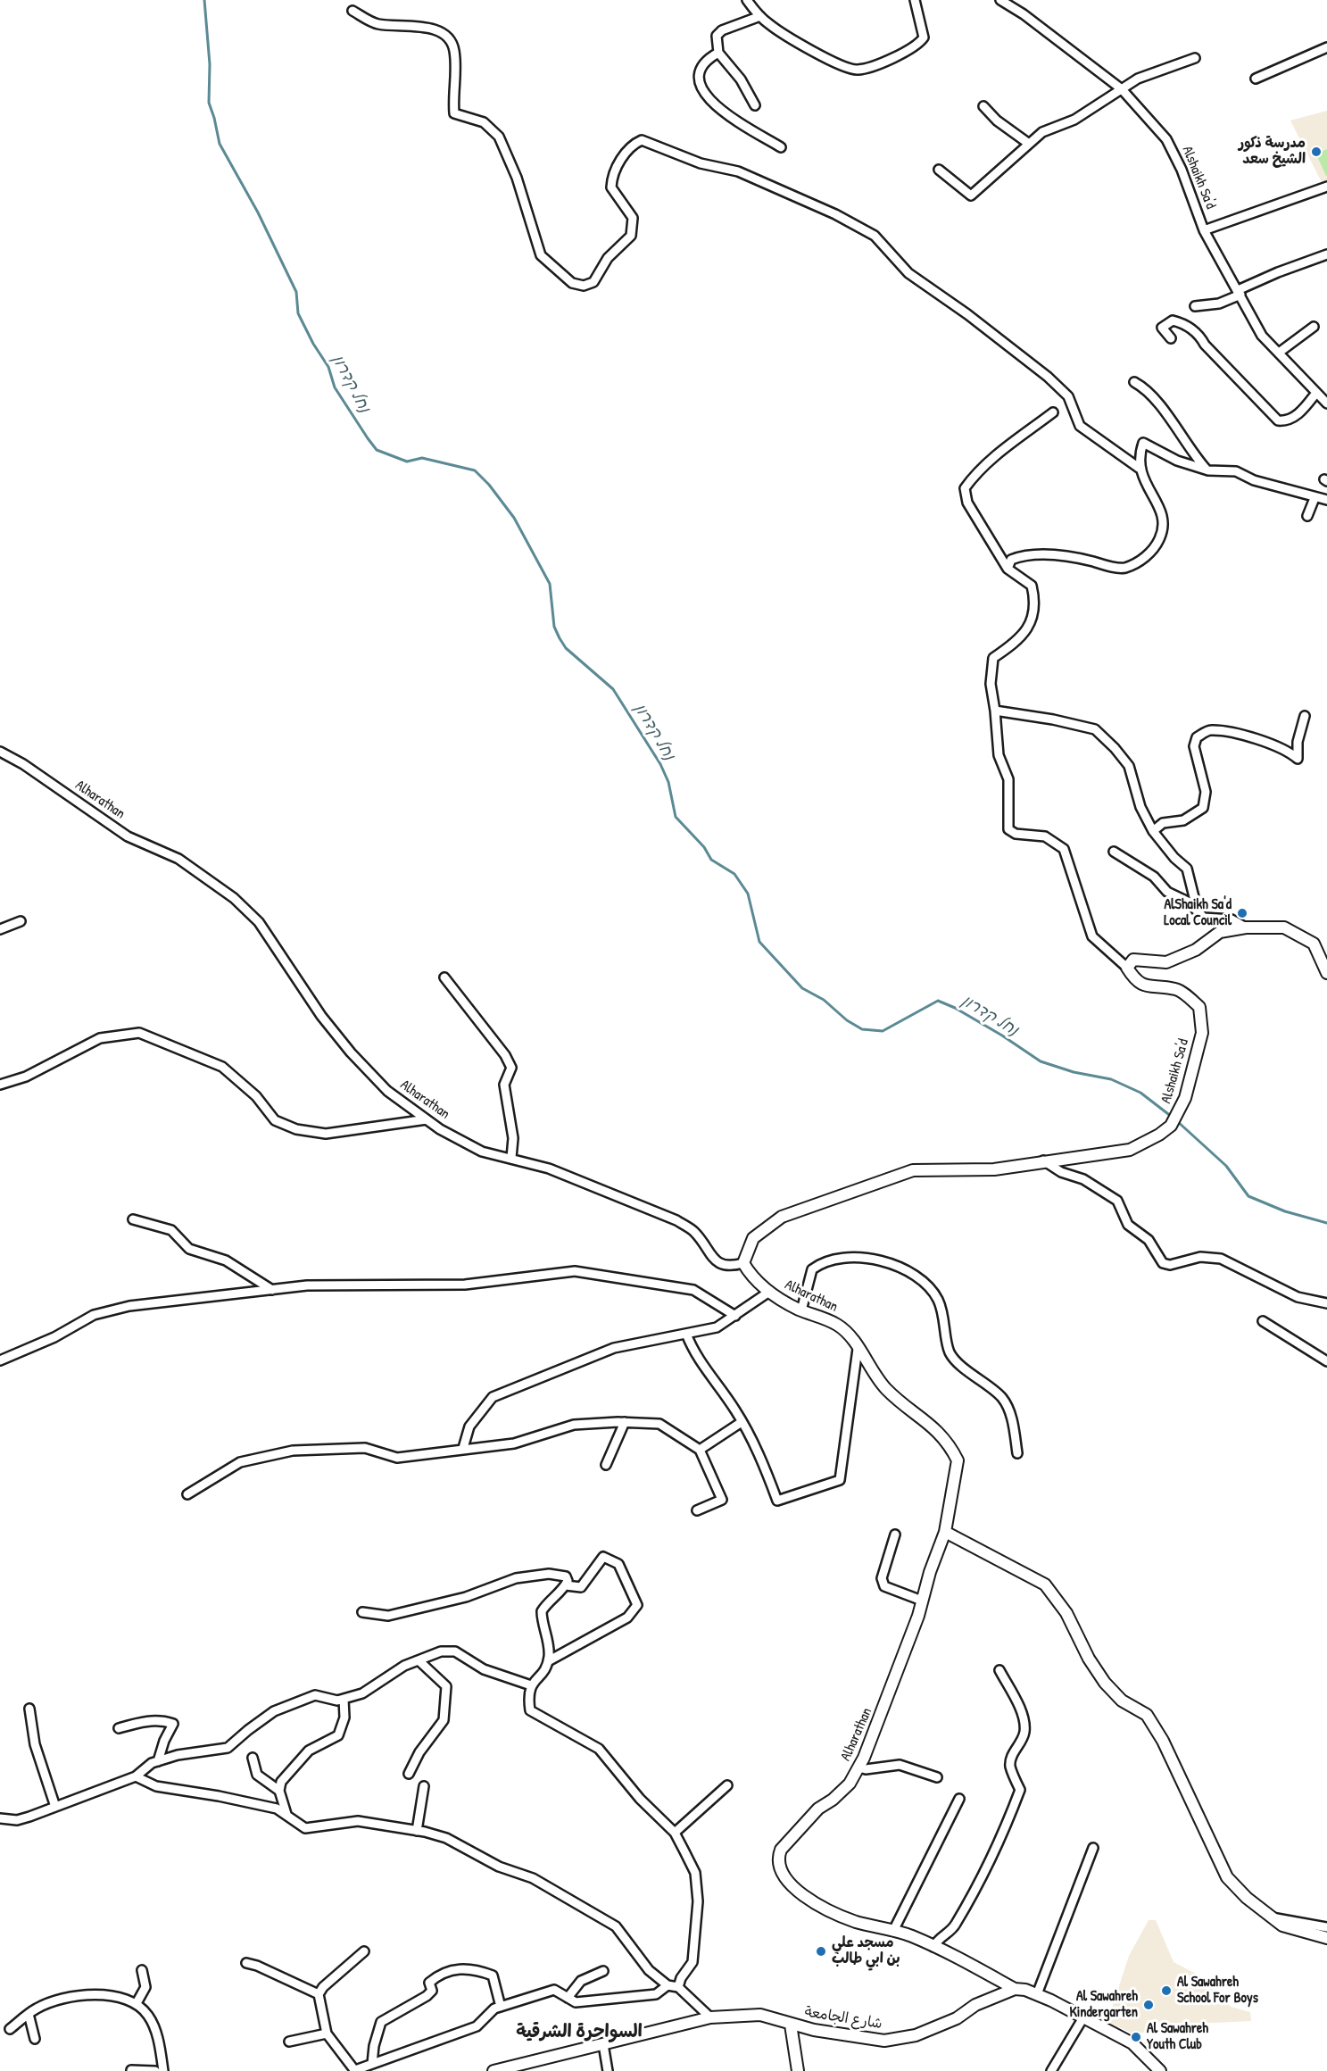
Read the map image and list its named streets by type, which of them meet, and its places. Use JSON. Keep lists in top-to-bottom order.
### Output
{
  "streets": {
    "street": ["Alshaikh Sa'd", "Alharathan", "شارع الجامعة"]
  },
  "crossings": [
    ["Alshaikh Sa'd", "Alharathan"],
    ["Alharathan", "شارع الجامعة"]
  ],
  "districts": ["السواحرة الشرقية"],
  "water": ["נחל קדרון"],
  "places": [
    "مدرسة ذكور الشيخ سعد",
    "AlShaikh Sa'd Local Council",
    "مسجد علي بن ابي طالب",
    "Al Sawahreh School For Boys",
    "Al Sawahreh Kindergarten",
    "Al Sawahreh Youth Club"
  ]
}
